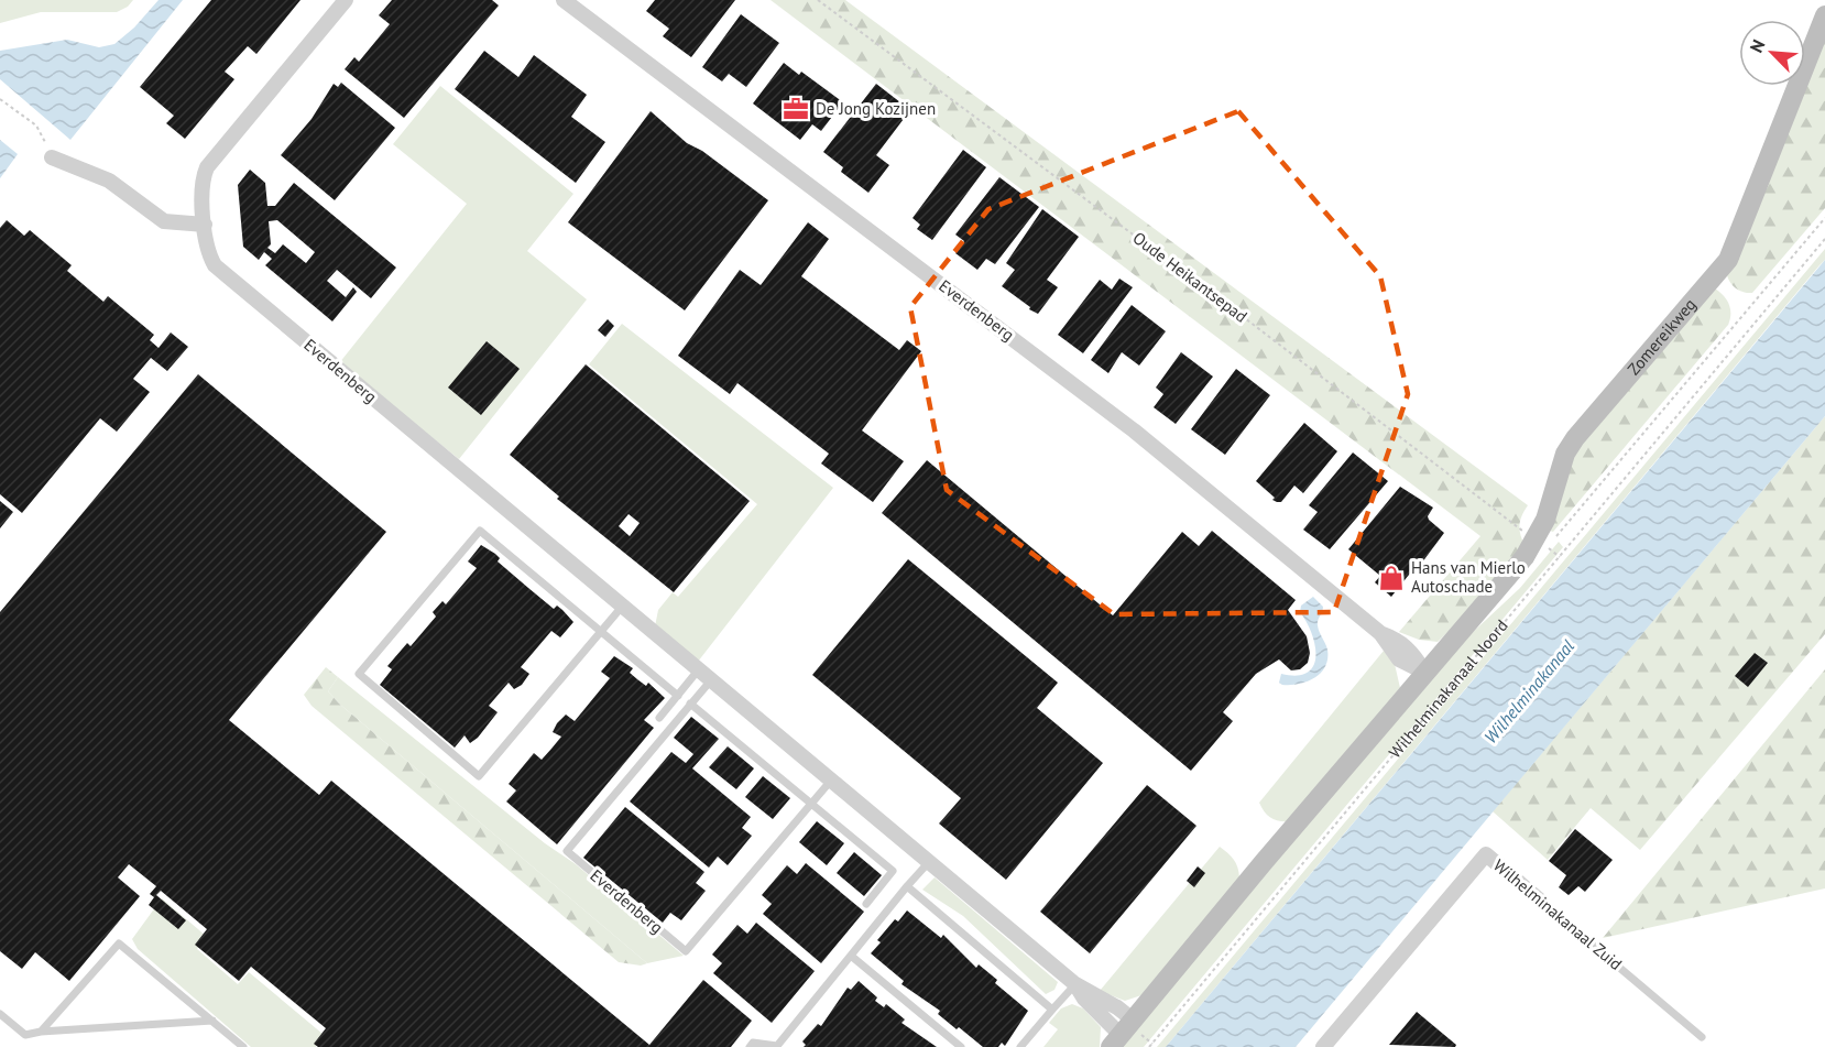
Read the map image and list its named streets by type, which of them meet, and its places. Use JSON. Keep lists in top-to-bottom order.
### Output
{
  "streets": {
    "street": [
      "Everdenberg",
      "Zomereikweg",
      "Wilhelminakanaal Noord",
      "Wilhelminakanaal Zuid"
    ],
    "path": ["Oude Heikantsepad"]
  },
  "crossings": [
    ["Oude Heikantsepad", "Zomereikweg"],
    ["Oude Heikantsepad", "Wilhelminakanaal Noord"],
    ["Everdenberg", "Wilhelminakanaal Noord"],
    ["Zomereikweg", "Wilhelminakanaal Noord"]
  ],
  "water": ["Wilhelminakanaal"],
  "places": {
    "office": ["De Jong Kozijnen"],
    "shop": ["Hans van Mierlo Autoschade"]
  },
  "north": "top left"
}
